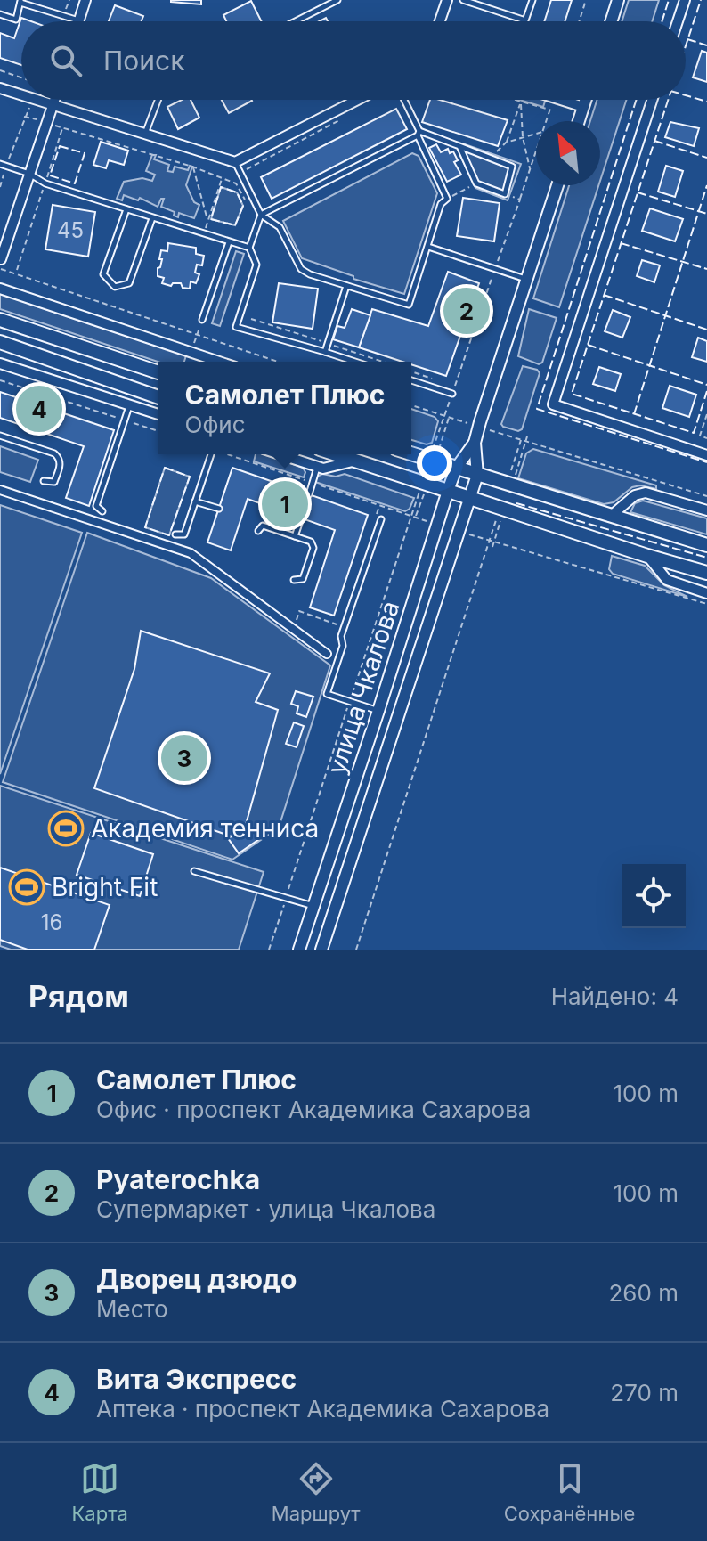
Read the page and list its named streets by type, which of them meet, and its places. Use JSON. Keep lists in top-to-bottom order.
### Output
{
  "streets": {
    "street": ["улица Чкалова"]
  },
  "places": {
    "sports": ["Академия тенниса", "Bright Fit"]
  },
  "house_numbers": ["45", "16"],
  "north": "top left",
  "page": {
    "search": "Поиск",
    "pins": [
      "2",
      "4",
      "1",
      "3"
    ],
    "popup": ["Самолет Плюс", "Офис"],
    "heading": ["Рядом", "Найдено: 4"],
    "list": [
      {
        "mark": "1",
        "name": "Самолет Плюс",
        "note": "Офис · проспект Академика Сахарова",
        "value": "100 m"
      },
      {
        "mark": "2",
        "name": "Pyaterochka",
        "note": "Супермаркет · улица Чкалова",
        "value": "100 m"
      },
      {
        "mark": "3",
        "name": "Дворец дзюдо",
        "note": "Место",
        "value": "260 m"
      },
      {
        "mark": "4",
        "name": "Вита Экспресс",
        "note": "Аптека · проспект Академика Сахарова",
        "value": "270 m"
      }
    ],
    "nav": ["Карта", "Маршрут", "Сохранённые"]
  }
}
